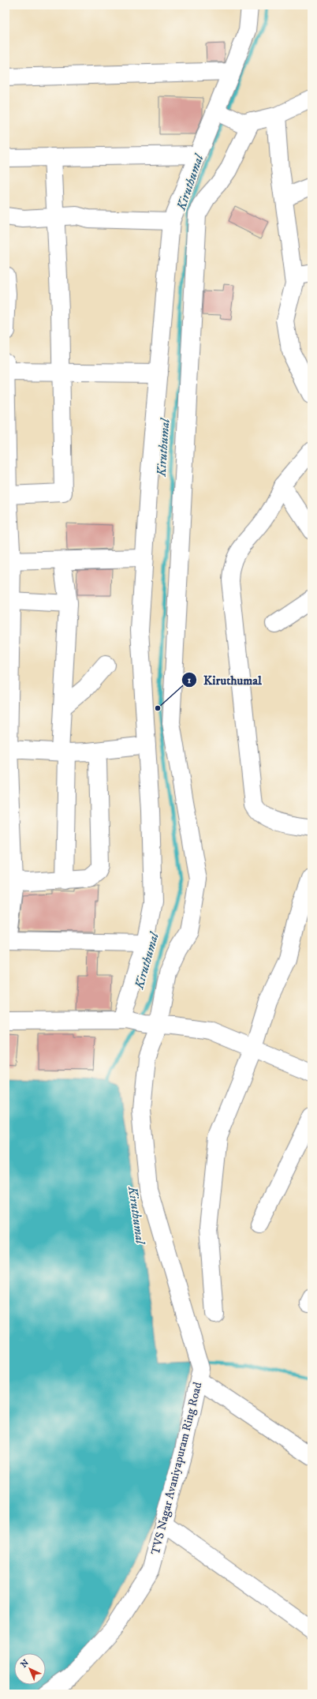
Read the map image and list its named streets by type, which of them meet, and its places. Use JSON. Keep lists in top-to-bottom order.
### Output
{
  "streets": {
    "street": ["TVS Nagar Avaniyapuram Ring Road"]
  },
  "water": ["Kiruthumal"],
  "places": ["Kiruthumal"],
  "north": "top left"
}
